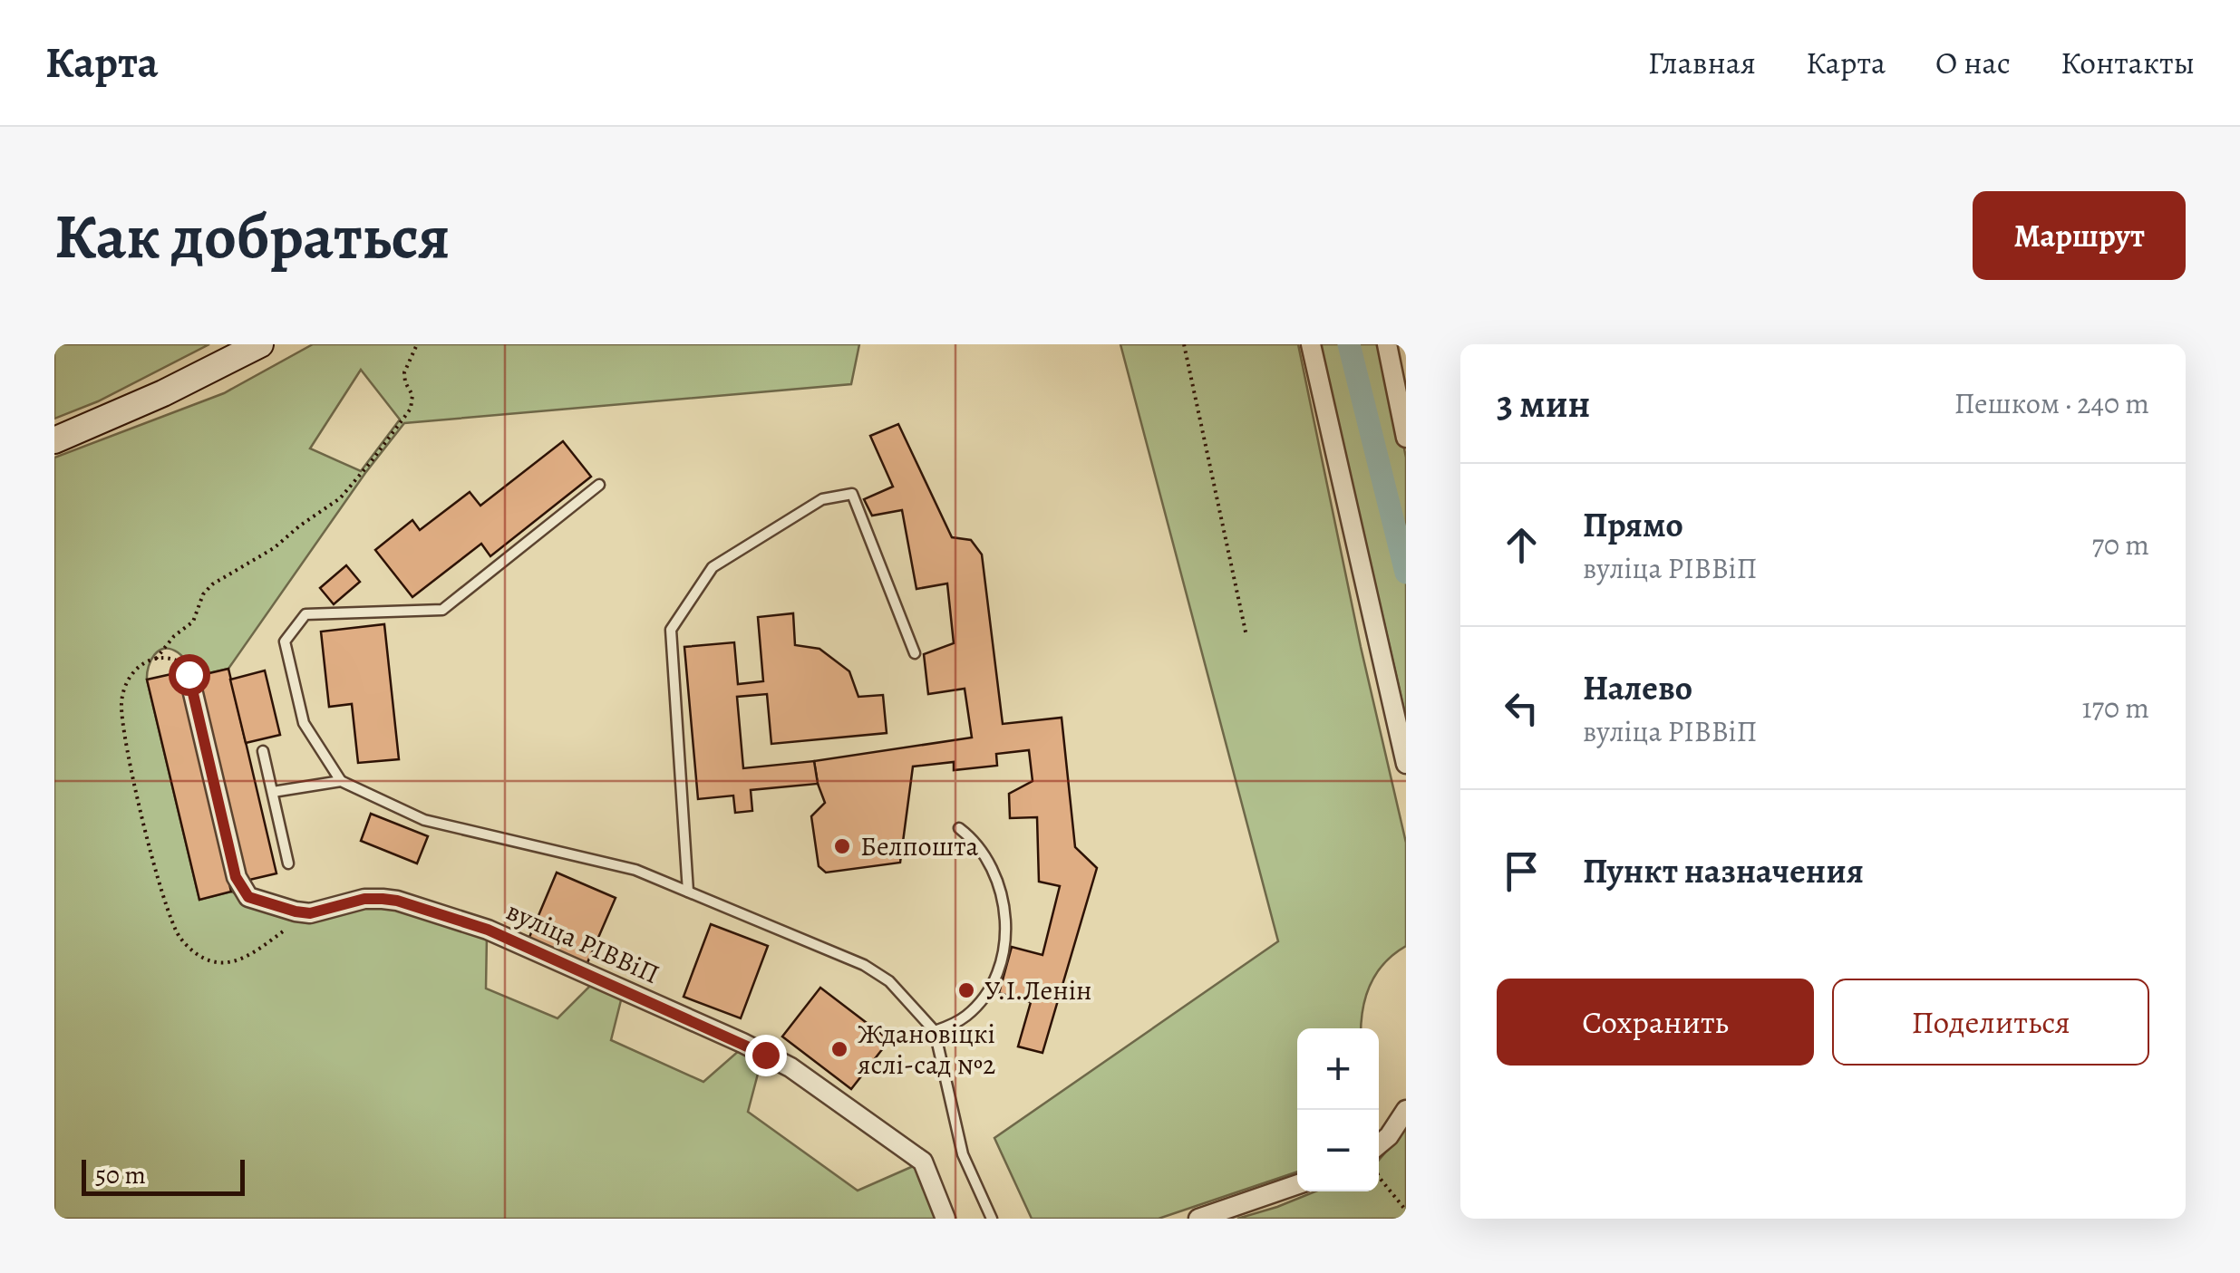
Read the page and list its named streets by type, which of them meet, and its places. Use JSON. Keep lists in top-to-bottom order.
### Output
{
  "streets": {
    "street": ["вуліца РІВВіП"]
  },
  "places": ["Белпошта", "У.І.Ленін", "Ждановіцкі яслі-сад №2"],
  "scale_bar": "50 m",
  "page": {
    "header": "Карта",
    "nav": [
      "Главная",
      "Карта",
      "О нас",
      "Контакты"
    ],
    "buttons": [
      "Маршрут",
      ["Сохранить", "Поделиться"]
    ],
    "title": "Как добраться",
    "heading": ["3 мин", "Пешком · 240 m"],
    "list": [
      ["Прямо", "вуліца РІВВіП", "70 m"],
      ["Налево", "вуліца РІВВіП", "170 m"],
      "Пункт назначения"
    ],
    "map_buttons": ["+", "−"],
    "scale": "50 m"
  }
}
